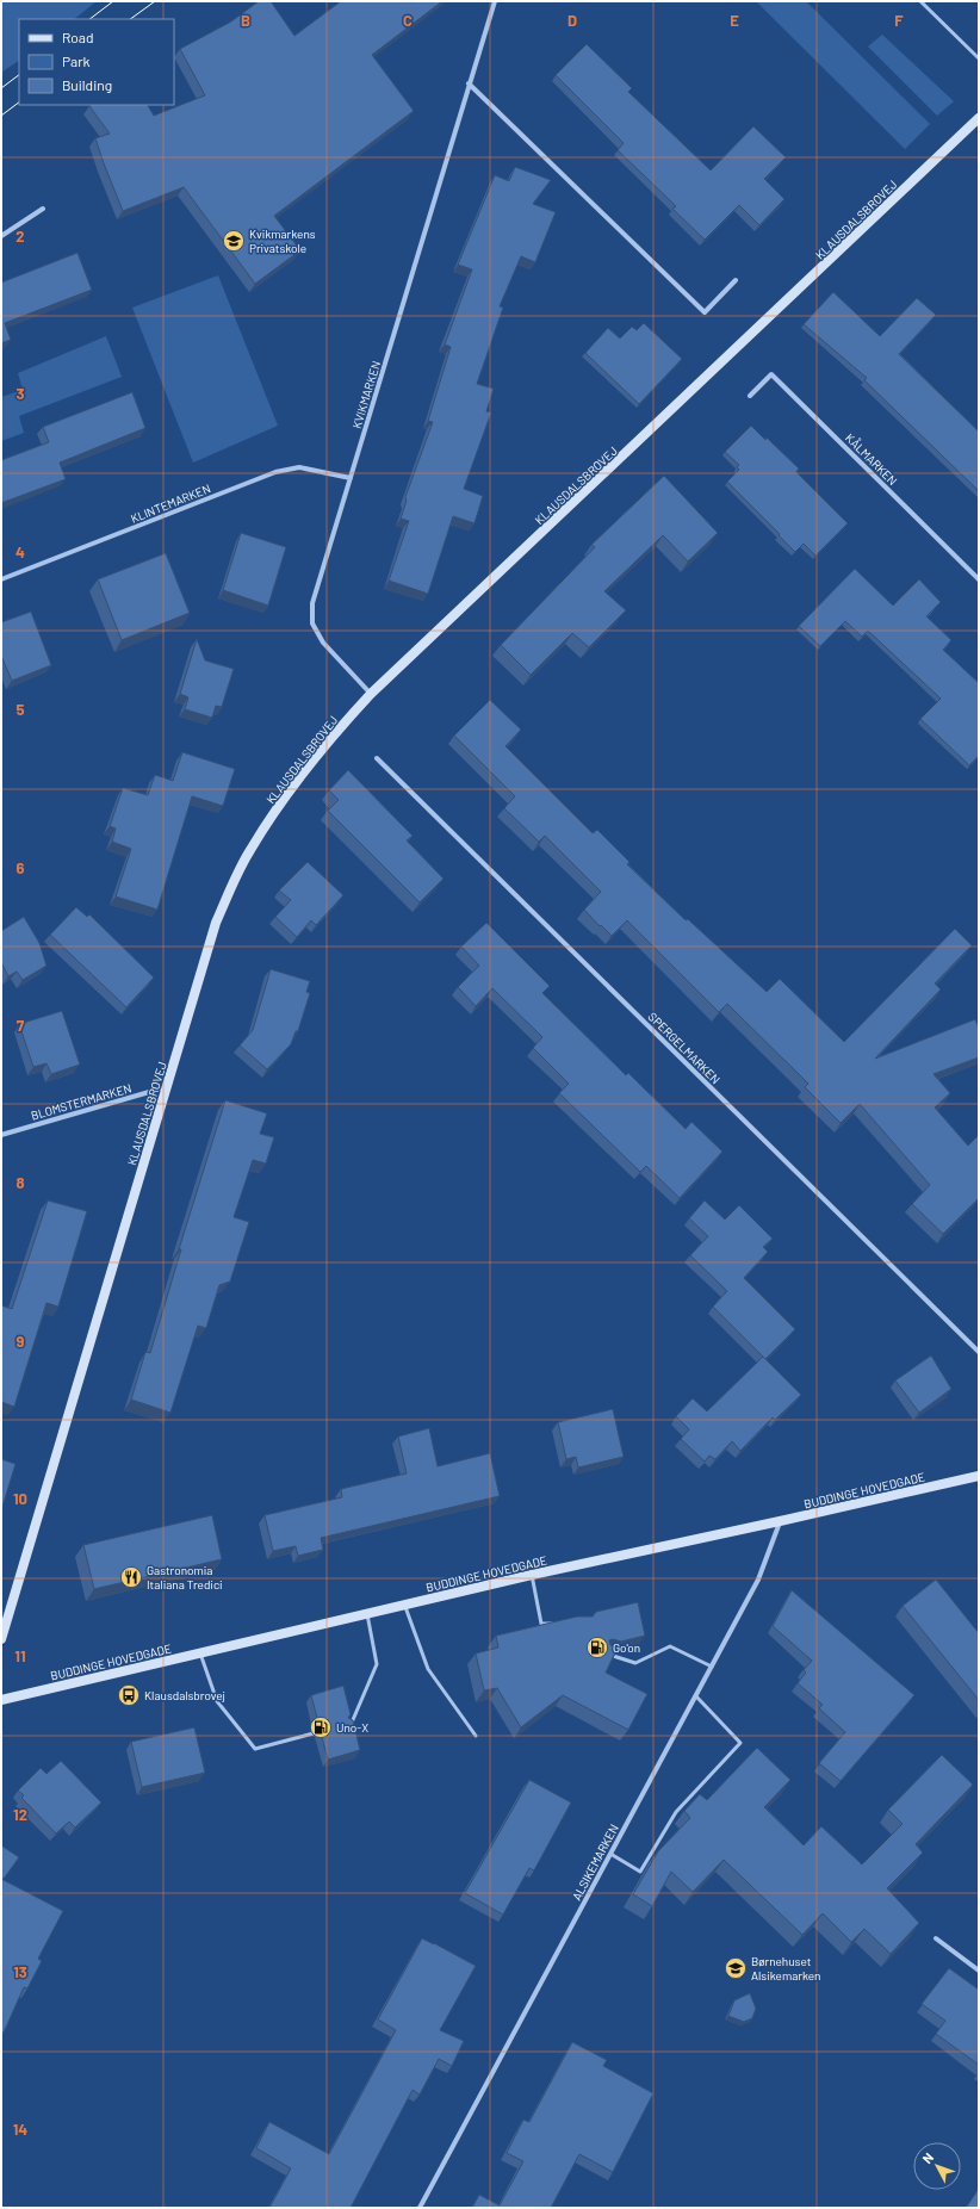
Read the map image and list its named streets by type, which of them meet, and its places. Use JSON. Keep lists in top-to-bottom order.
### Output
{
  "streets": {
    "street": [
      "KLAUSDALSBROVEJ",
      "KVIKMARKEN",
      "KÅLMARKEN",
      "KLINTEMARKEN",
      "SPERGELMARKEN",
      "BLOMSTERMARKEN",
      "BUDDINGE HOVEDGADE",
      "ALSIKEMARKEN"
    ]
  },
  "crossings": [
    ["KLAUSDALSBROVEJ", "KVIKMARKEN"],
    ["KLAUSDALSBROVEJ", "BLOMSTERMARKEN"],
    ["KVIKMARKEN", "KLINTEMARKEN"],
    ["BUDDINGE HOVEDGADE", "ALSIKEMARKEN"]
  ],
  "places": {
    "school or university": ["Kvikmarkens Privatskole", "Børnehuset Alsikemarken"],
    "restaurant": ["Gastronomia Italiana Tredici"],
    "fuel station": ["Go'on", "Uno-X"],
    "bus stop": ["Klausdalsbrovej"]
  },
  "legend": ["Road", "Park", "Building"],
  "north": "top left",
  "grid": {
    "columns": [
      "B",
      "C",
      "D",
      "E",
      "F"
    ],
    "rows": [
      "2",
      "3",
      "4",
      "5",
      "6",
      "7",
      "8",
      "9",
      "10",
      "11",
      "12",
      "13",
      "14"
    ]
  }
}
